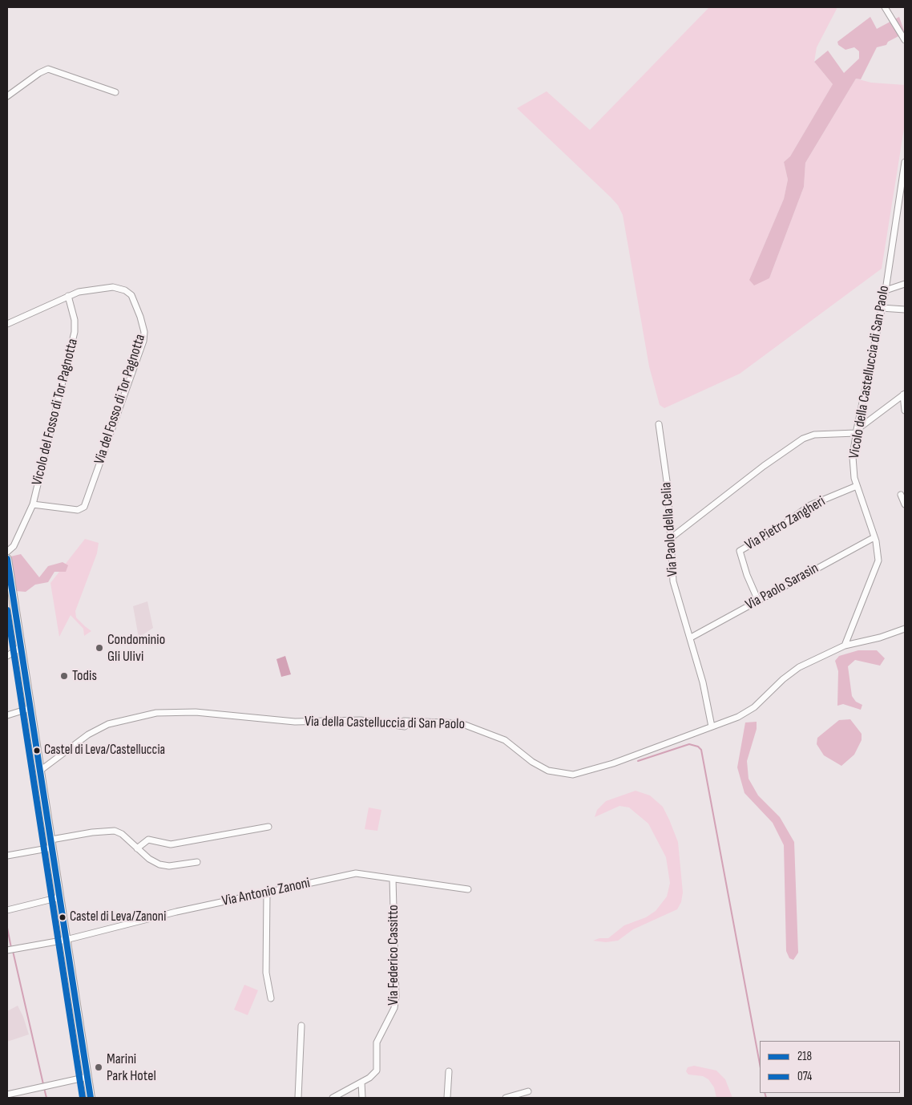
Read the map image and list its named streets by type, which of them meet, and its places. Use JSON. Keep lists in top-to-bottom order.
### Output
{
  "streets": {
    "street": [
      "Vicolo della Castelluccia di San Paolo",
      "Via del Fosso di Tor Pagnotta",
      "Vicolo del Fosso di Tor Pagnotta",
      "Via Pietro Zangheri",
      "Via Paolo della Celia",
      "Via Paolo Sarasin",
      "Via della Castelluccia di San Paolo",
      "Via Antonio Zanoni",
      "Via Federico Cassitto"
    ]
  },
  "crossings": [
    ["Vicolo della Castelluccia di San Paolo", "Via Pietro Zangheri"],
    ["Vicolo della Castelluccia di San Paolo", "Via Paolo Sarasin"],
    ["Vicolo della Castelluccia di San Paolo", "Via della Castelluccia di San Paolo"],
    ["Via del Fosso di Tor Pagnotta", "Vicolo del Fosso di Tor Pagnotta"],
    ["Via Pietro Zangheri", "Via Paolo Sarasin"],
    ["Via Paolo della Celia", "Via Paolo Sarasin"],
    ["Via Paolo della Celia", "Via della Castelluccia di San Paolo"],
    ["Via Antonio Zanoni", "Via Federico Cassitto"]
  ],
  "places": [
    "Condominio Gli Ulivi",
    "Todis",
    "Castel di Leva/Castelluccia",
    "Castel di Leva/Zanoni",
    "Marini Park Hotel"
  ],
  "lines": ["transit line 218", "transit line 074"],
  "legend": ["218", "074"]
}
